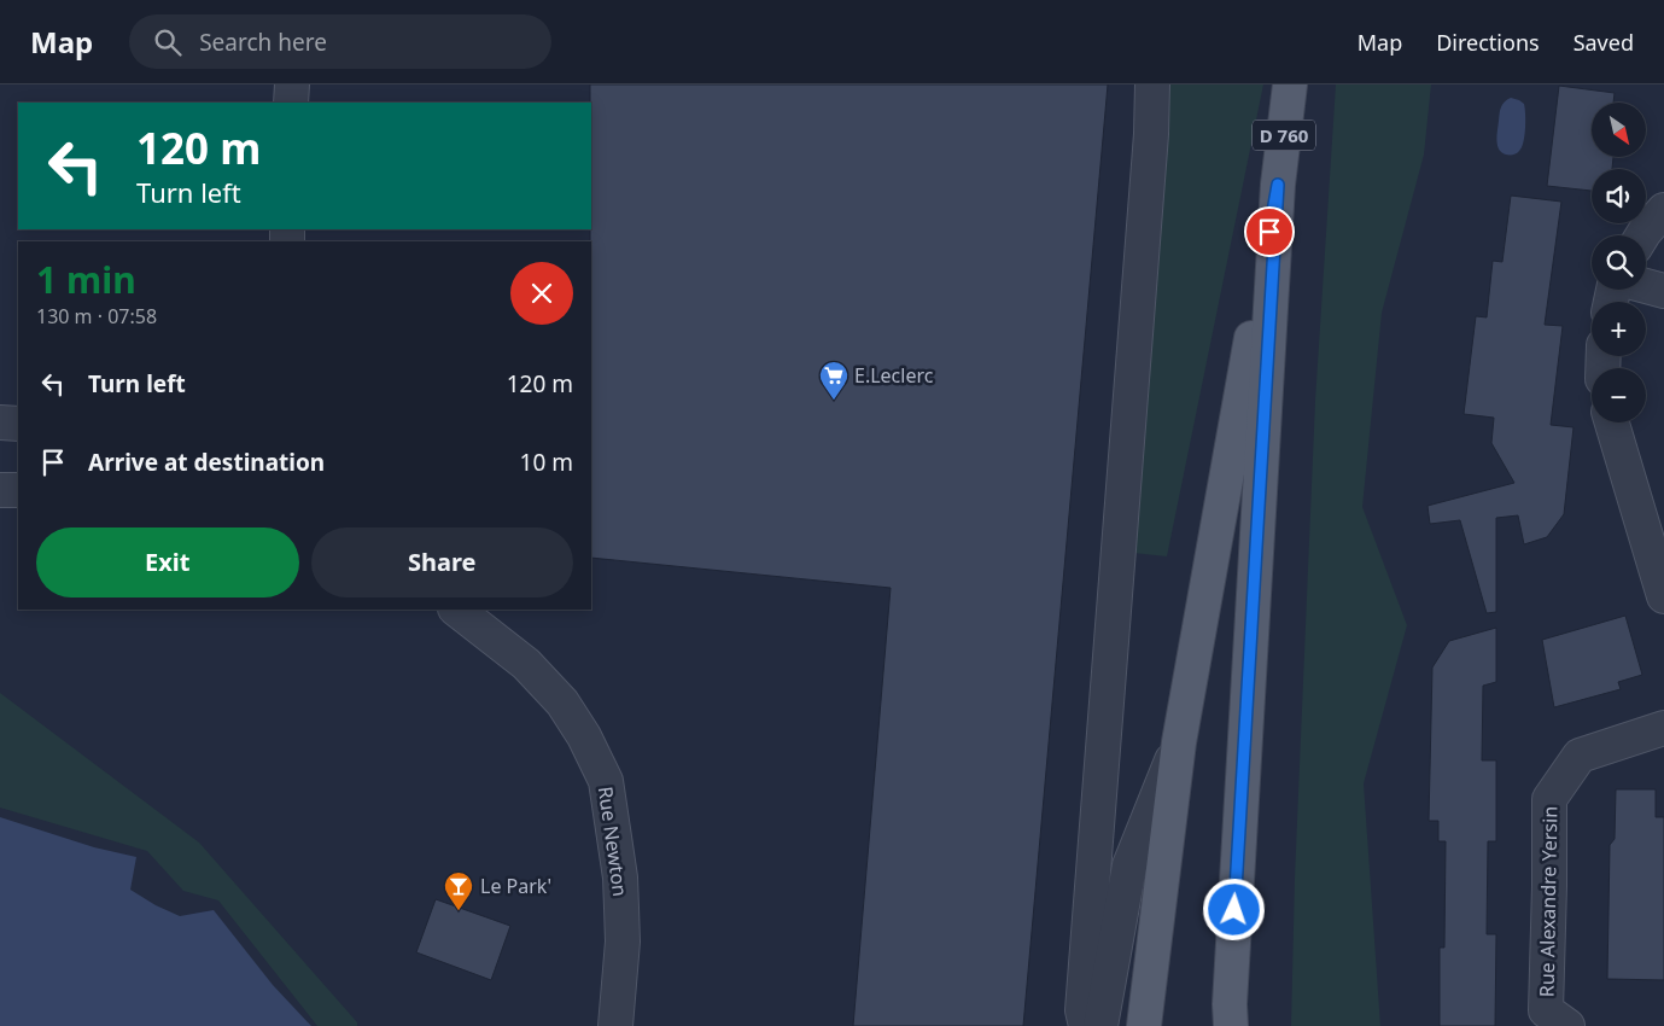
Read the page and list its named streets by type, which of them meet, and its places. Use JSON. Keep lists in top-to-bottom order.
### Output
{
  "streets": {
    "main road": ["D 760"],
    "street": ["Rue Newton", "Rue Alexandre Yersin"]
  },
  "places": {
    "supermarket": ["E.Leclerc"],
    "bar": ["Le Park'"]
  },
  "north": "bottom right",
  "page": {
    "header": "Map",
    "search": "Search here",
    "nav": ["Map", "Directions", "Saved"],
    "map_buttons": ["+", "−"],
    "turn": ["120 m", "Turn left"],
    "heading": ["1 min", "130 m · 07:58"],
    "list": [
      {
        "name": "Turn left",
        "value": "120 m"
      },
      {
        "name": "Arrive at destination",
        "value": "10 m"
      }
    ],
    "buttons": ["Exit", "Share"]
  }
}
